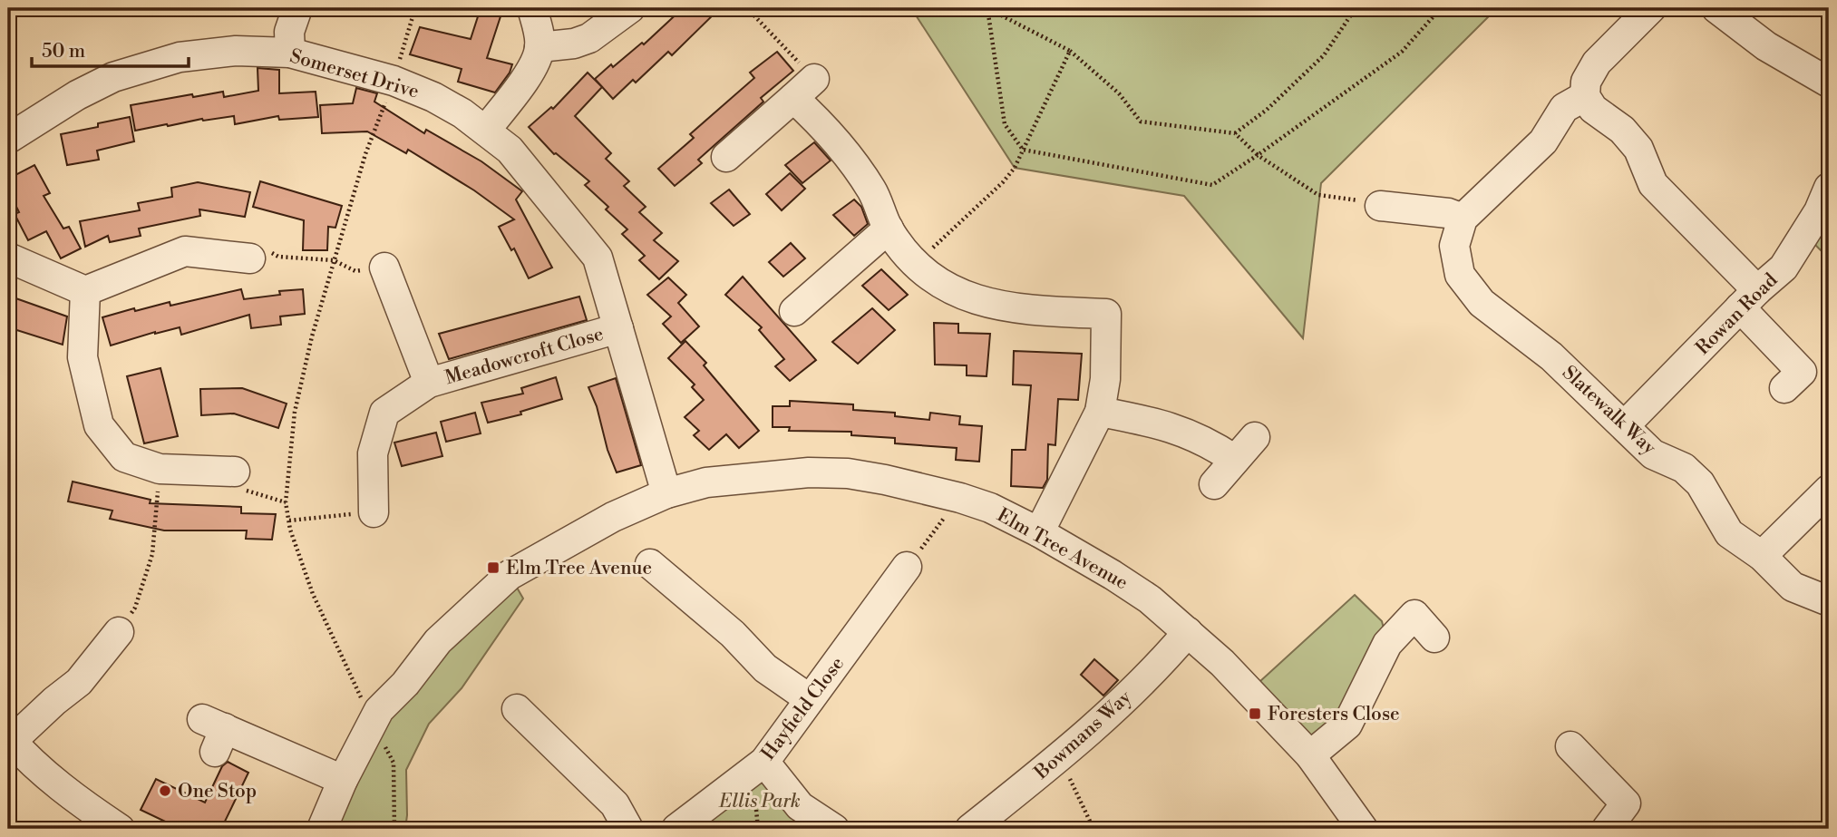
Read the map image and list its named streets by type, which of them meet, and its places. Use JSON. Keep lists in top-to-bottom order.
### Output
{
  "streets": {
    "street": [
      "Somerset Drive",
      "Rowan Road",
      "Meadowcroft Close",
      "Slatewalk Way",
      "Elm Tree Avenue",
      "Hayfield Close",
      "Bowmans Way"
    ]
  },
  "crossings": [
    ["Somerset Drive", "Meadowcroft Close"],
    ["Somerset Drive", "Elm Tree Avenue"],
    ["Rowan Road", "Slatewalk Way"],
    ["Elm Tree Avenue", "Bowmans Way"]
  ],
  "parks": ["Ellis Park"],
  "places": {
    "transit": ["Elm Tree Avenue", "Foresters Close"],
    "other": ["One Stop"]
  },
  "scale_bar": "50 m"
}
